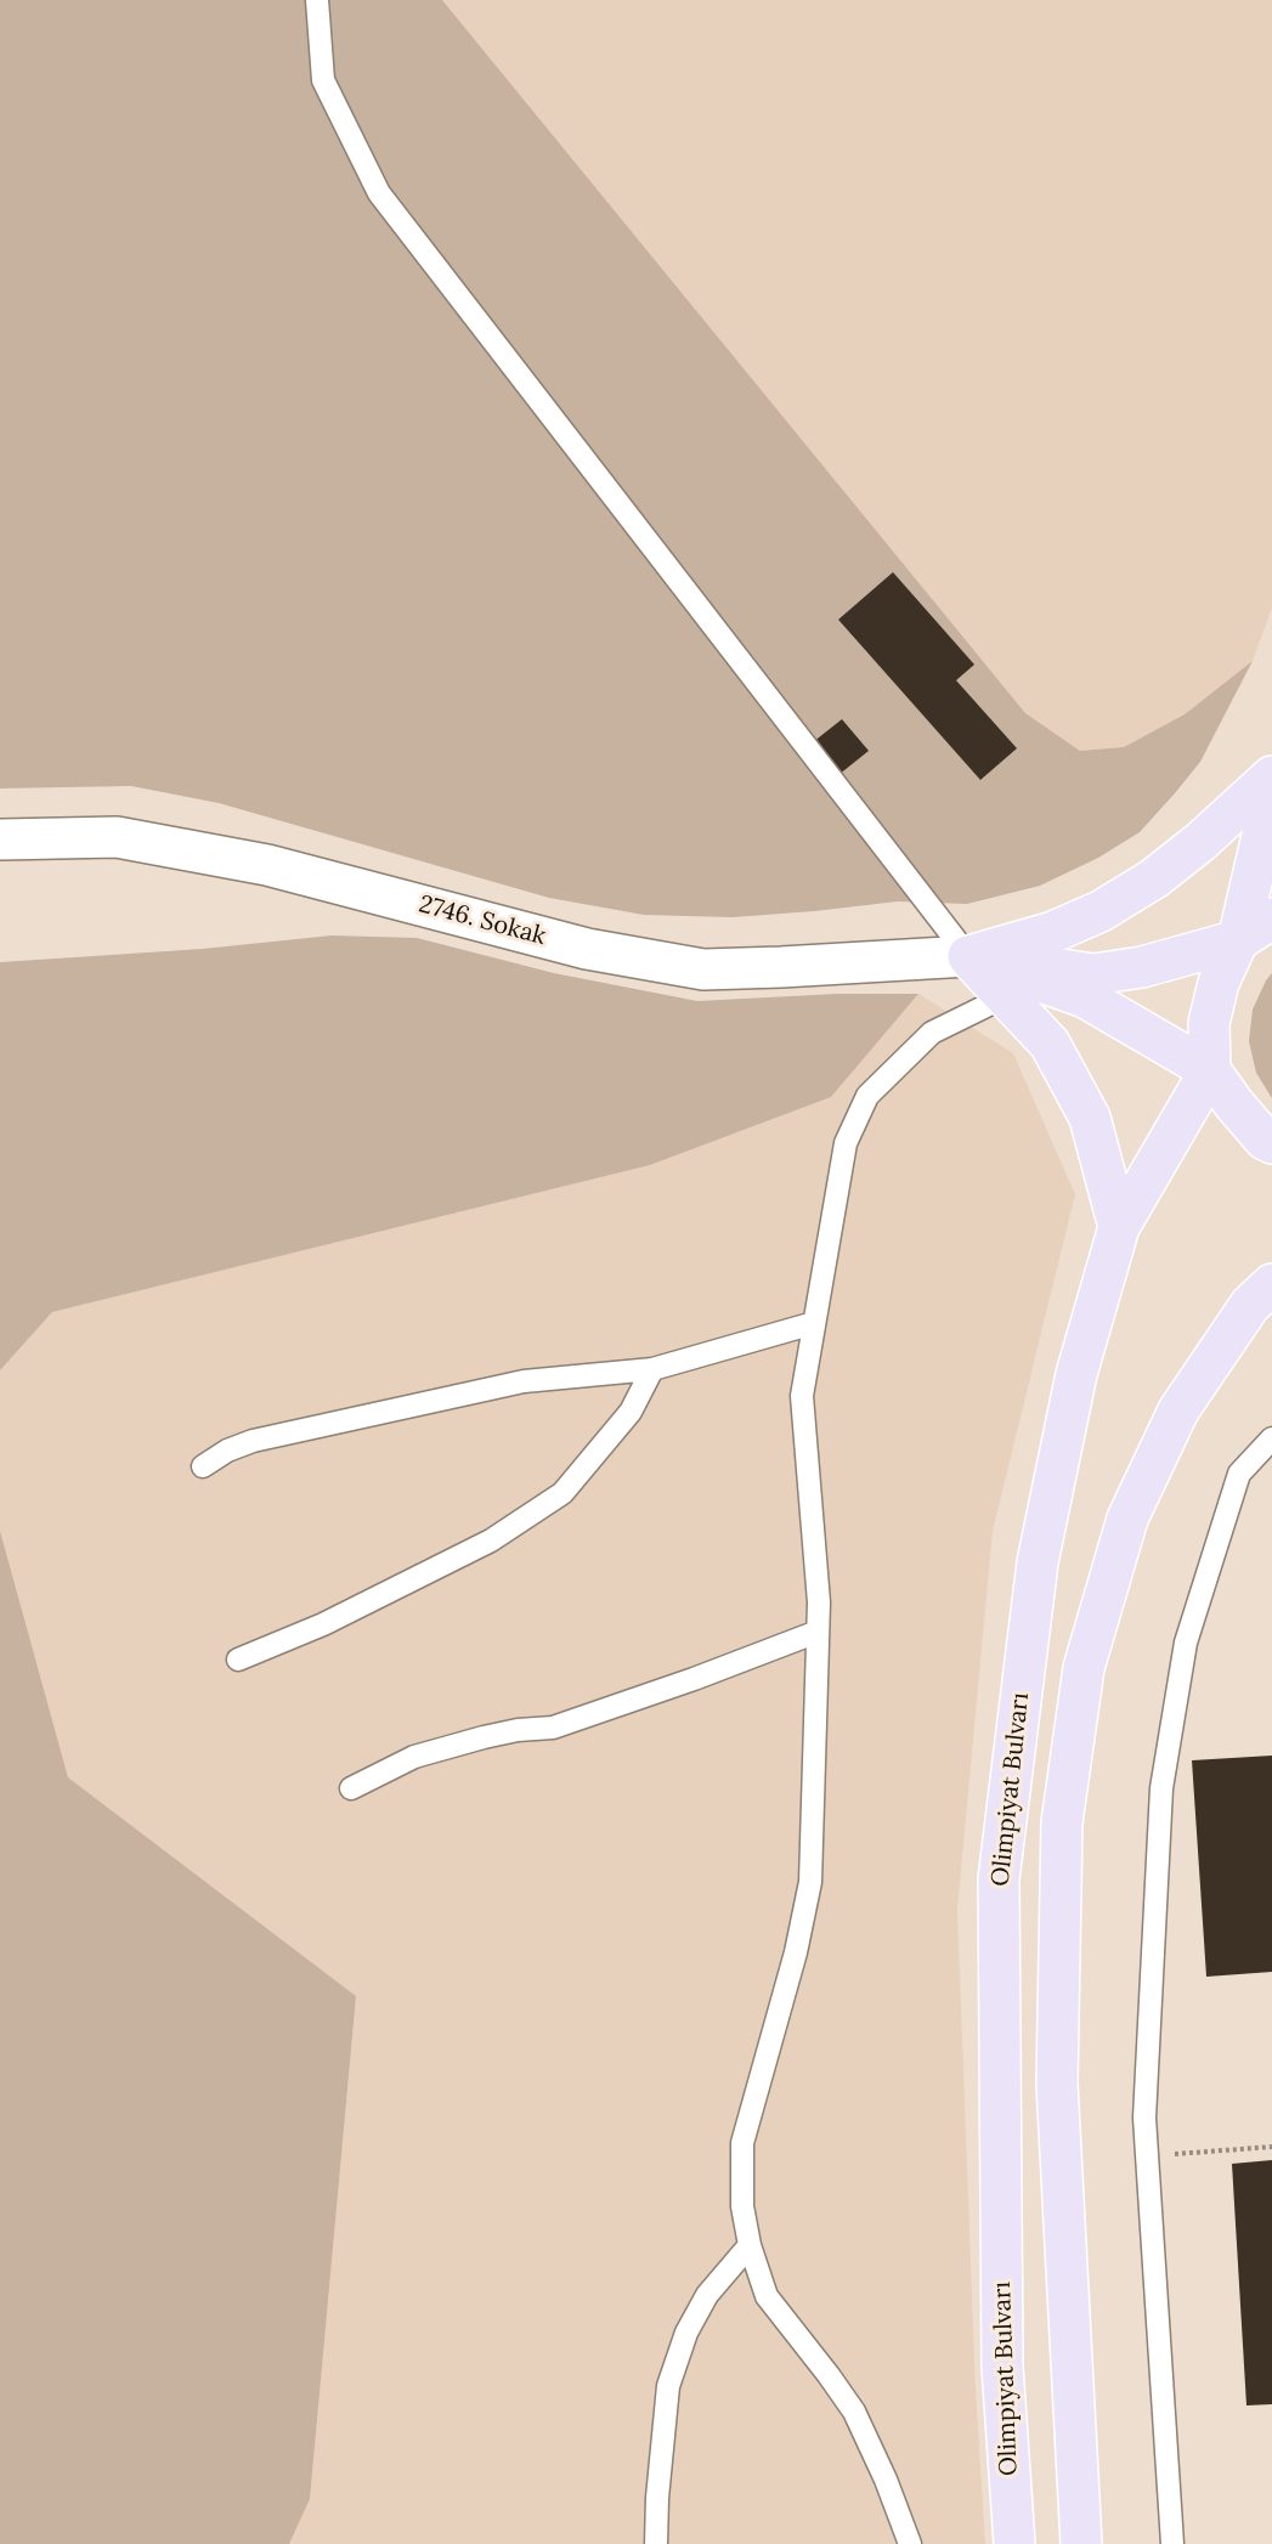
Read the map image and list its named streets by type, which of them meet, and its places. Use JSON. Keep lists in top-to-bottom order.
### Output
{
  "streets": {
    "main road": ["Olimpiyat Bulvarı"],
    "street": ["2746. Sokak"]
  }
}
